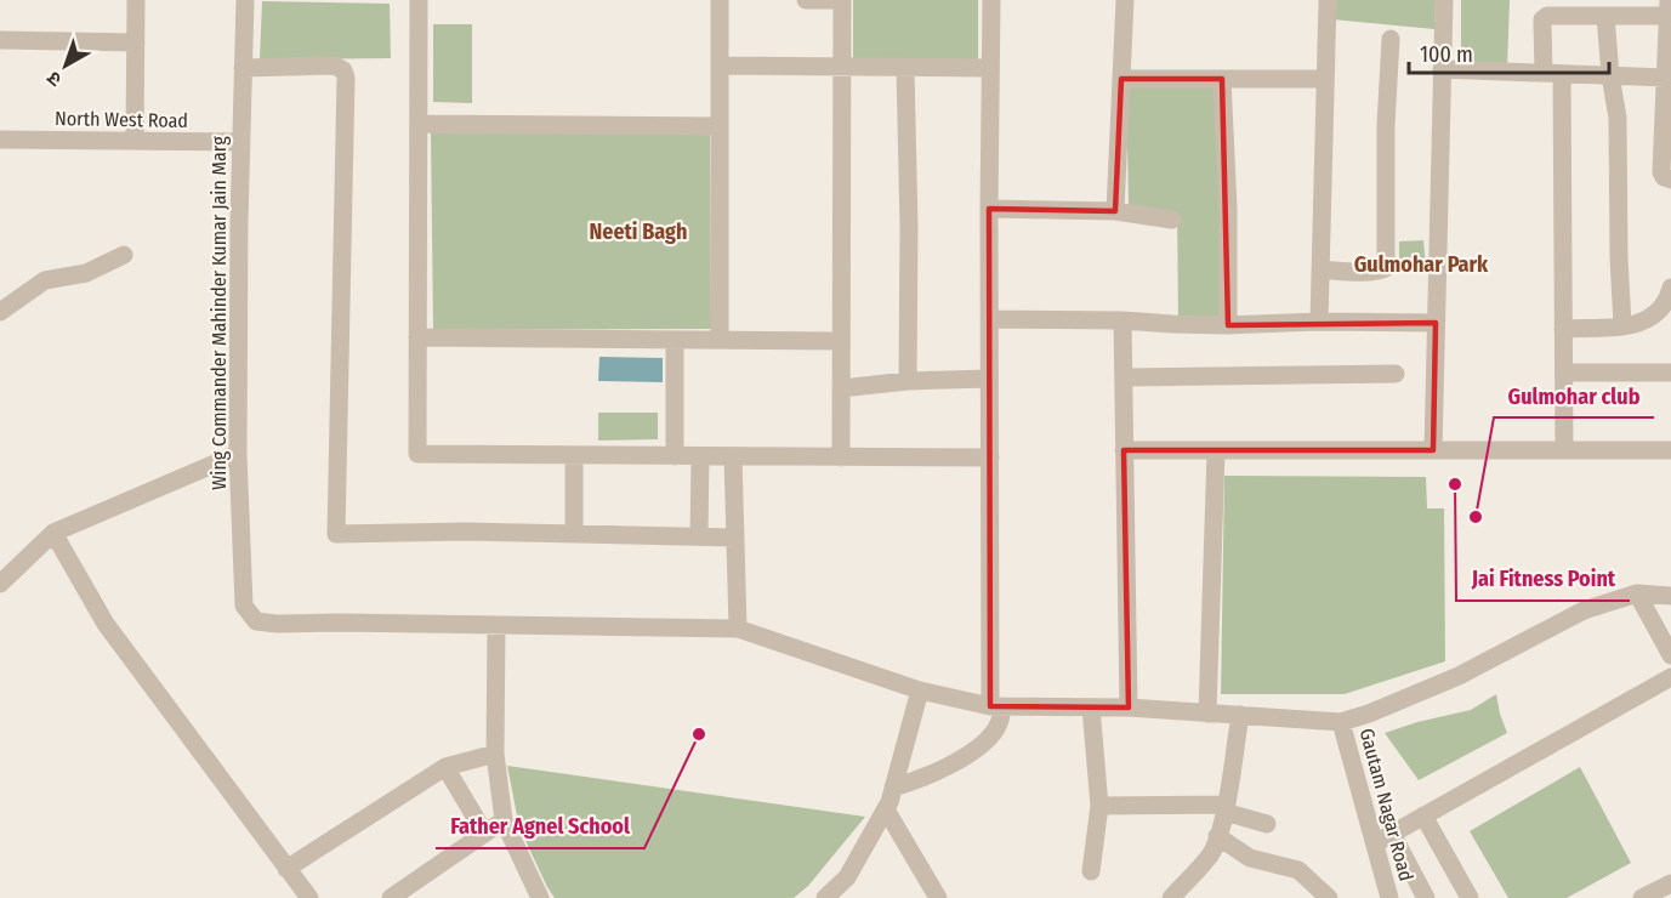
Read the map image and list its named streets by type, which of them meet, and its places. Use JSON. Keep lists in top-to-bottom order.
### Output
{
  "streets": {
    "street": ["North West Road", "Wing Commander Mahinder Kumar Jain Marg", "Gautam Nagar Road"]
  },
  "crossings": [
    ["North West Road", "Wing Commander Mahinder Kumar Jain Marg"]
  ],
  "districts": ["Neeti Bagh", "Gulmohar Park"],
  "places": ["Jai Fitness Point", "Gulmohar club", "Father Agnel School"],
  "scale_bar": "100 m",
  "north": "bottom left"
}
